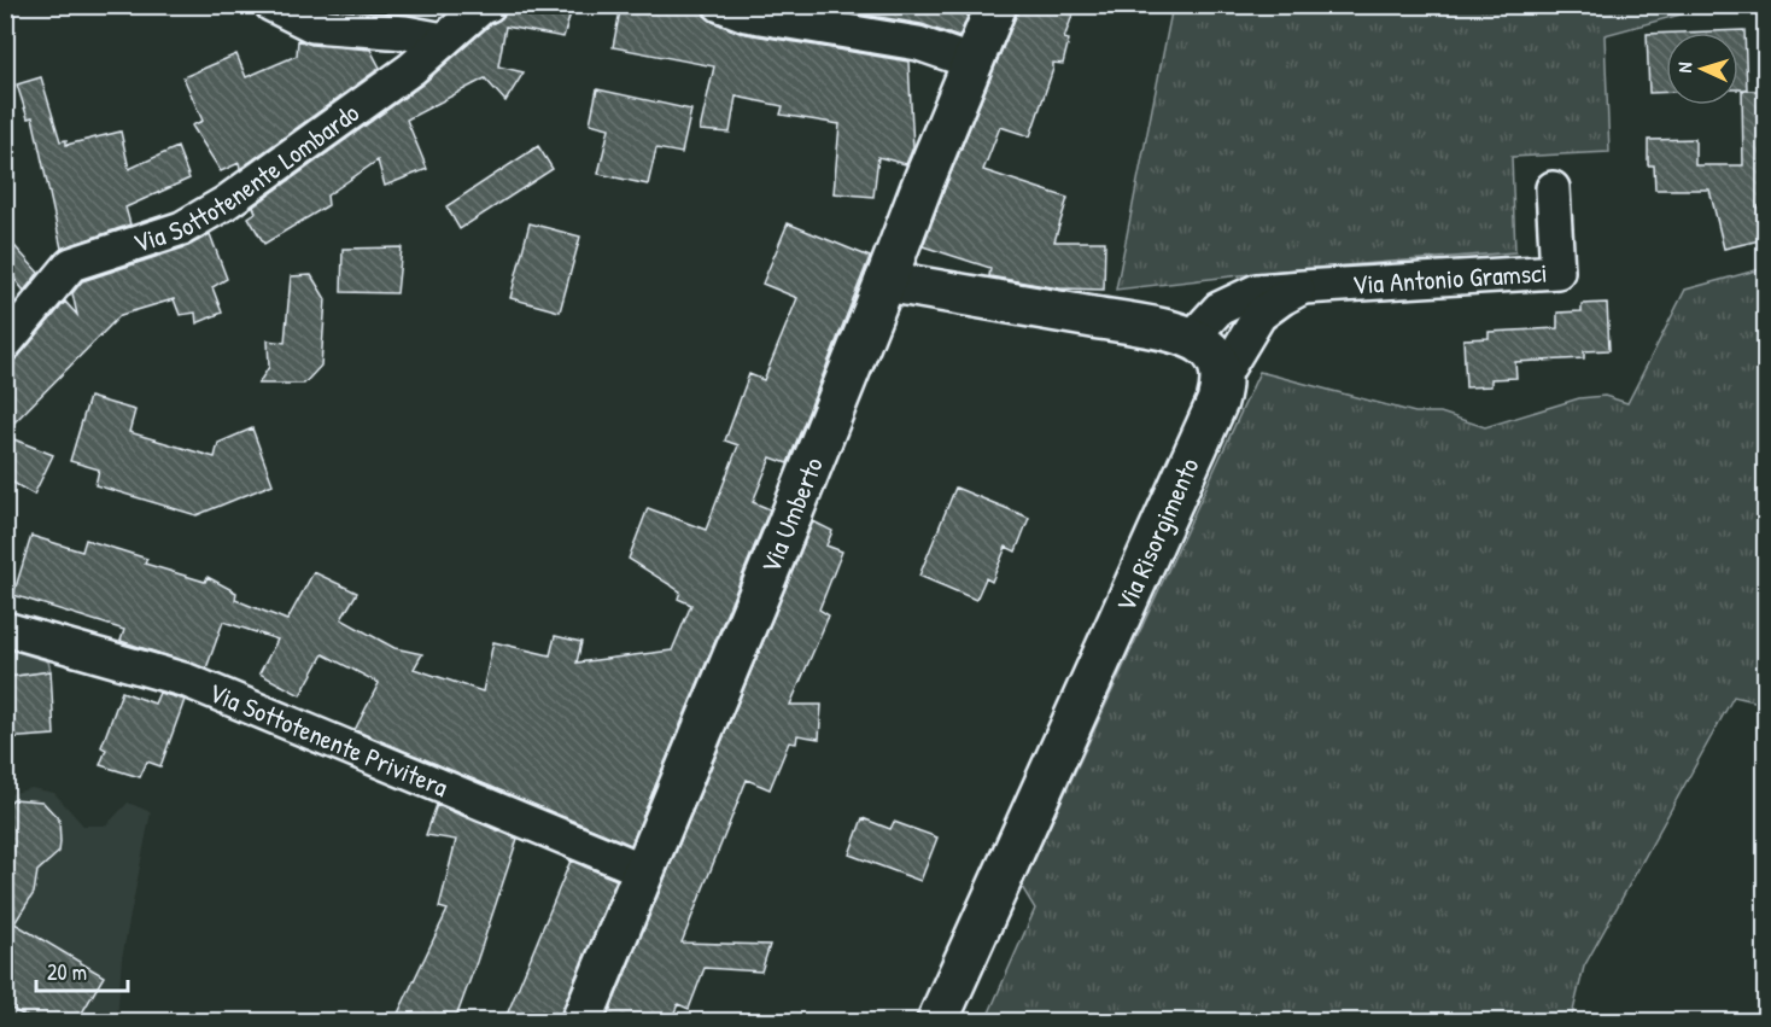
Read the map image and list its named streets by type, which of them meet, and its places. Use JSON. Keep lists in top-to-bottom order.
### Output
{
  "streets": {
    "main road": ["Via Umberto", "Via Risorgimento"],
    "street": ["Via Sottotenente Lombardo", "Via Antonio Gramsci", "Via Sottotenente Privitera"]
  },
  "crossings": [
    ["Via Umberto", "Via Sottotenente Privitera"]
  ],
  "scale_bar": "20 m",
  "north": "left"
}
